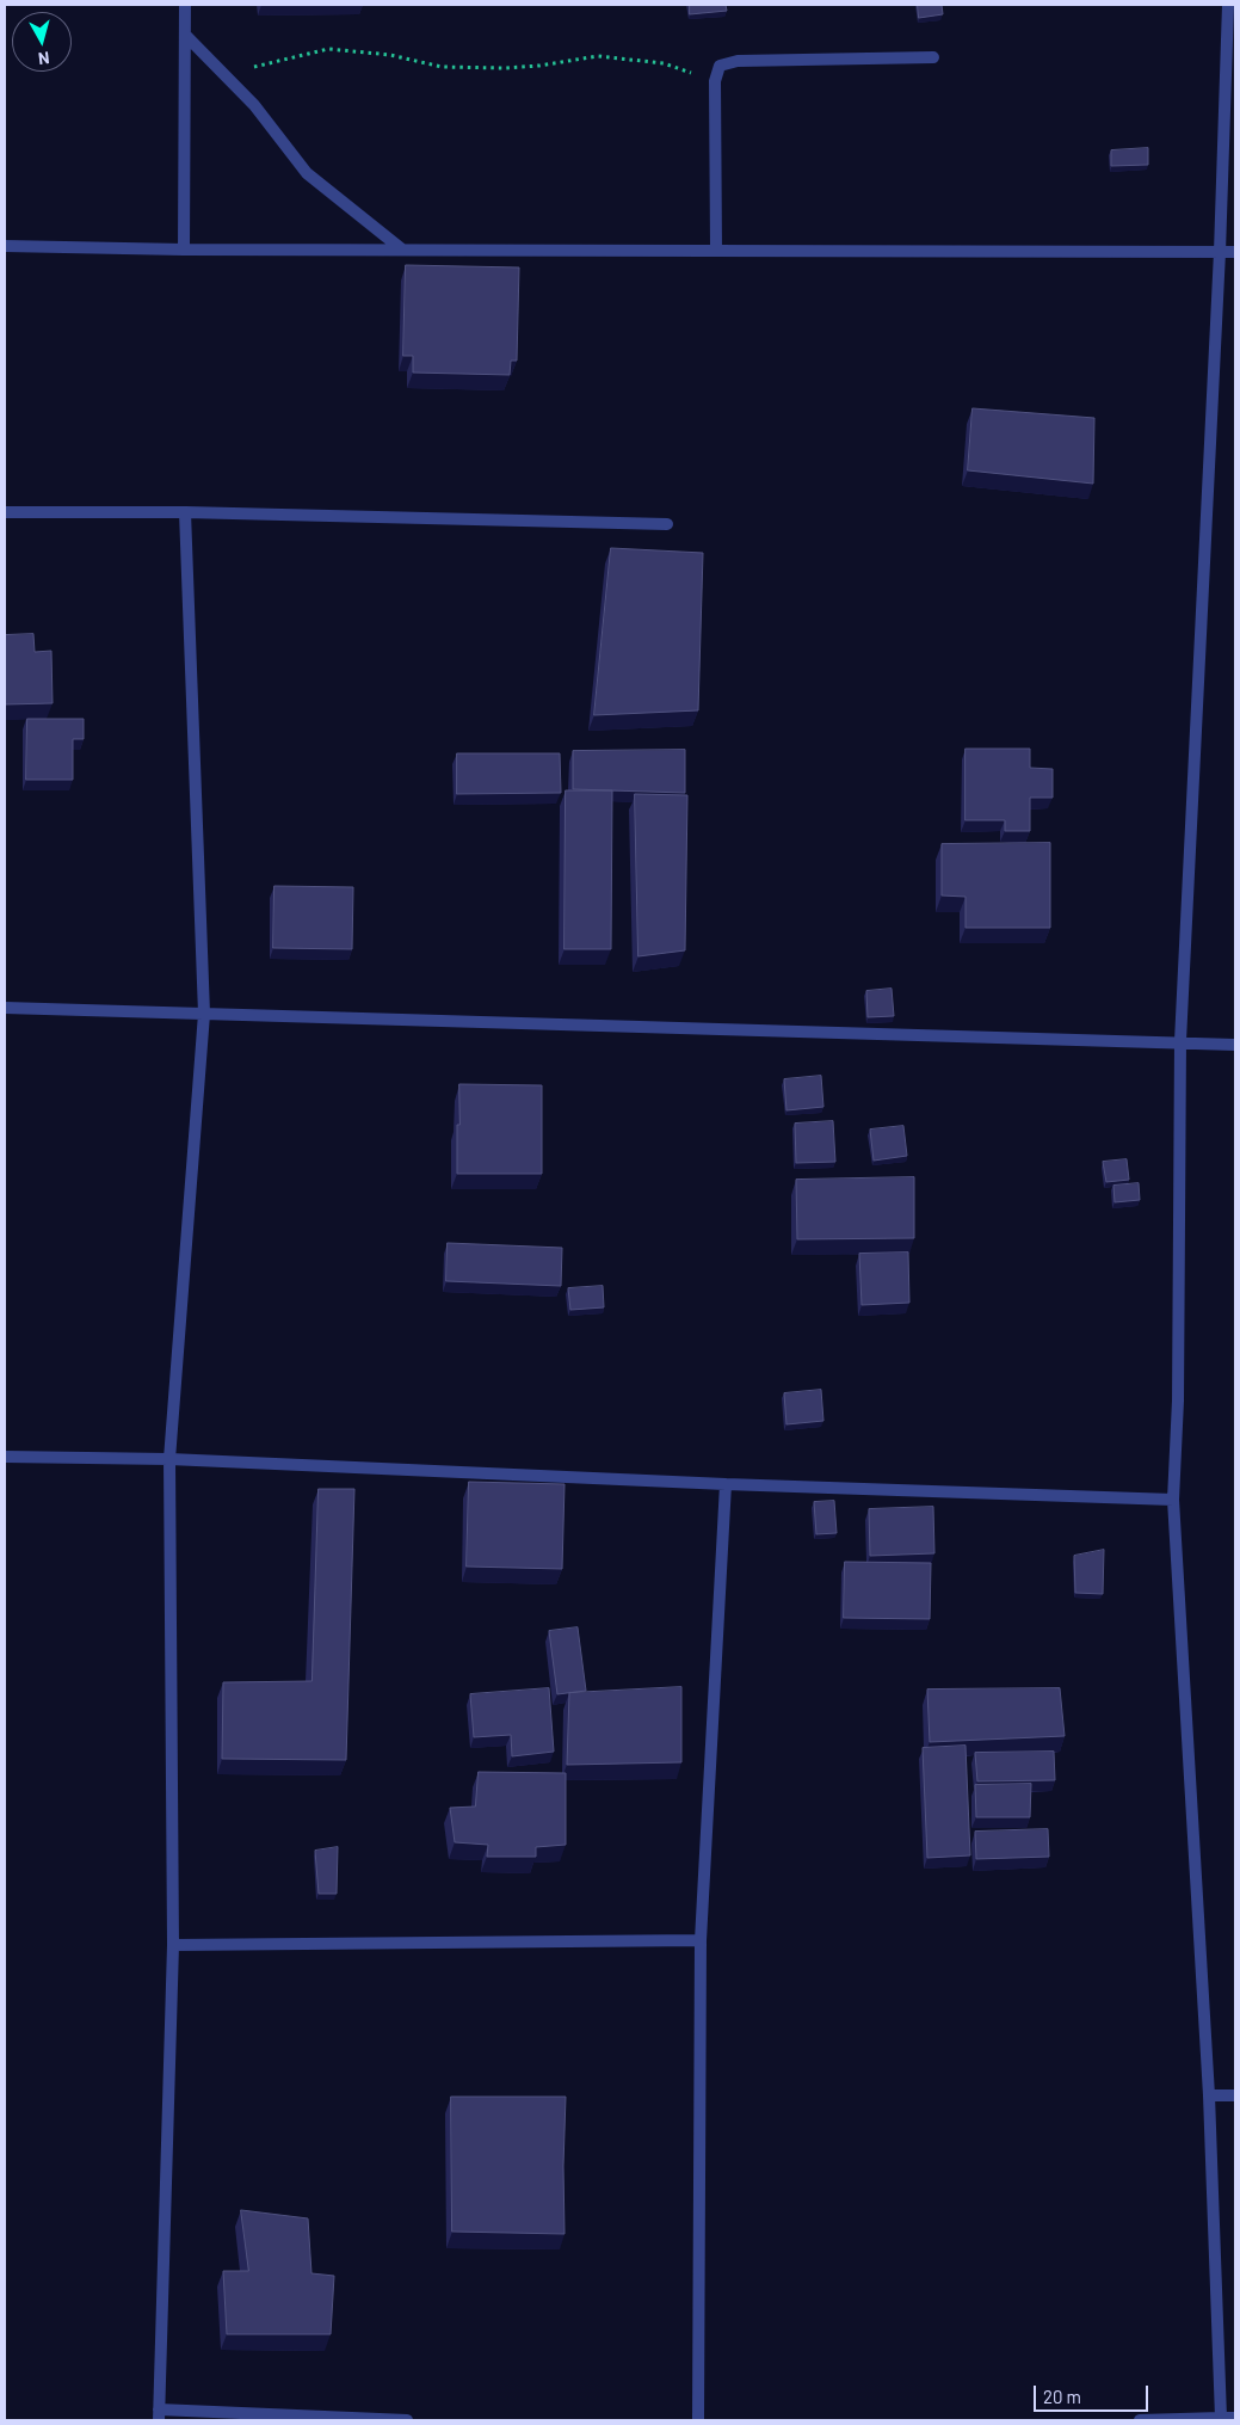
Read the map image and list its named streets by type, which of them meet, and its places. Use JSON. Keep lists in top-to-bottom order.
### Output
{
  "scale_bar": "20 m",
  "north": "bottom"
}
